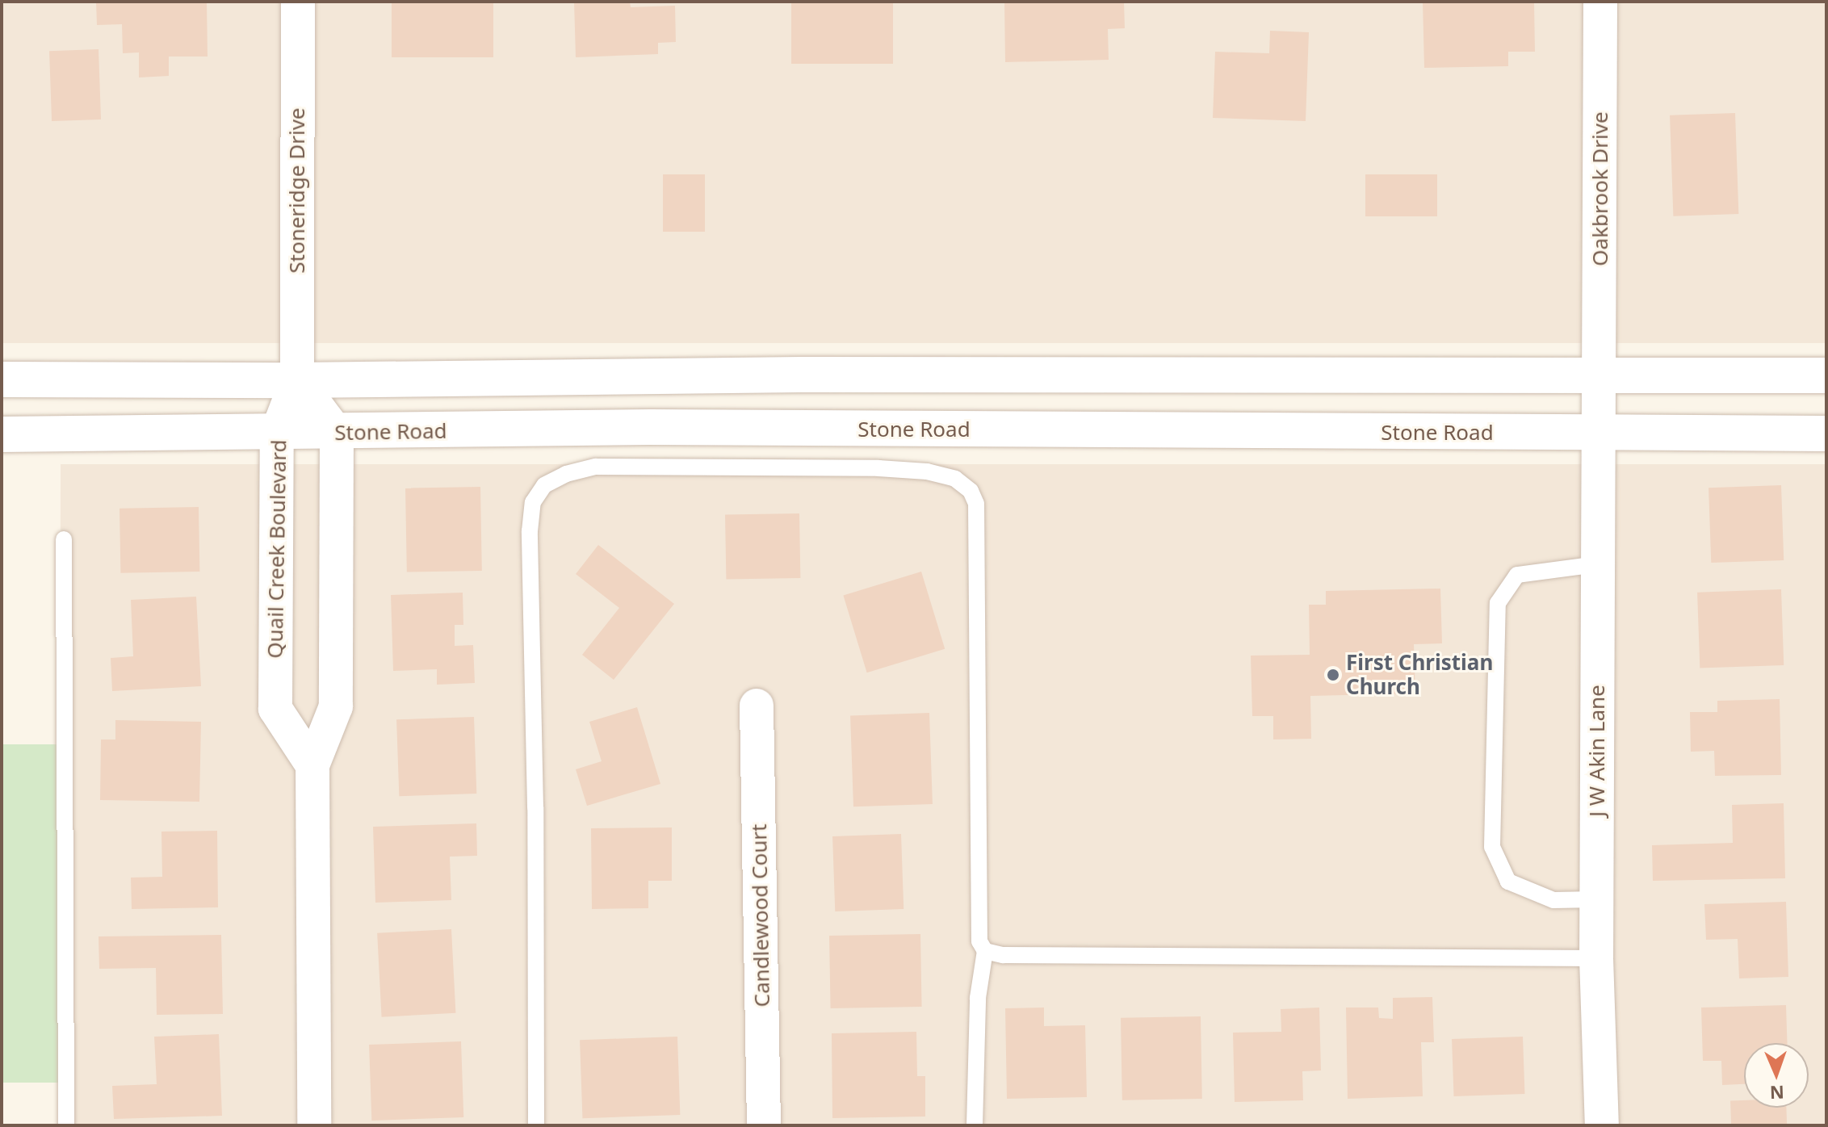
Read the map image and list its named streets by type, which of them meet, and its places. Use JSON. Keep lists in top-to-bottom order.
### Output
{
  "streets": {
    "main road": ["Stone Road"],
    "street": [
      "Oakbrook Drive",
      "Stoneridge Drive",
      "Quail Creek Boulevard",
      "J W Akin Lane",
      "Candlewood Court"
    ]
  },
  "crossings": [
    ["Oakbrook Drive", "J W Akin Lane"],
    ["Stoneridge Drive", "Quail Creek Boulevard"],
    ["Stone Road", "Quail Creek Boulevard"],
    ["Stone Road", "J W Akin Lane"]
  ],
  "places": ["First Christian Church"],
  "north": "bottom"
}
